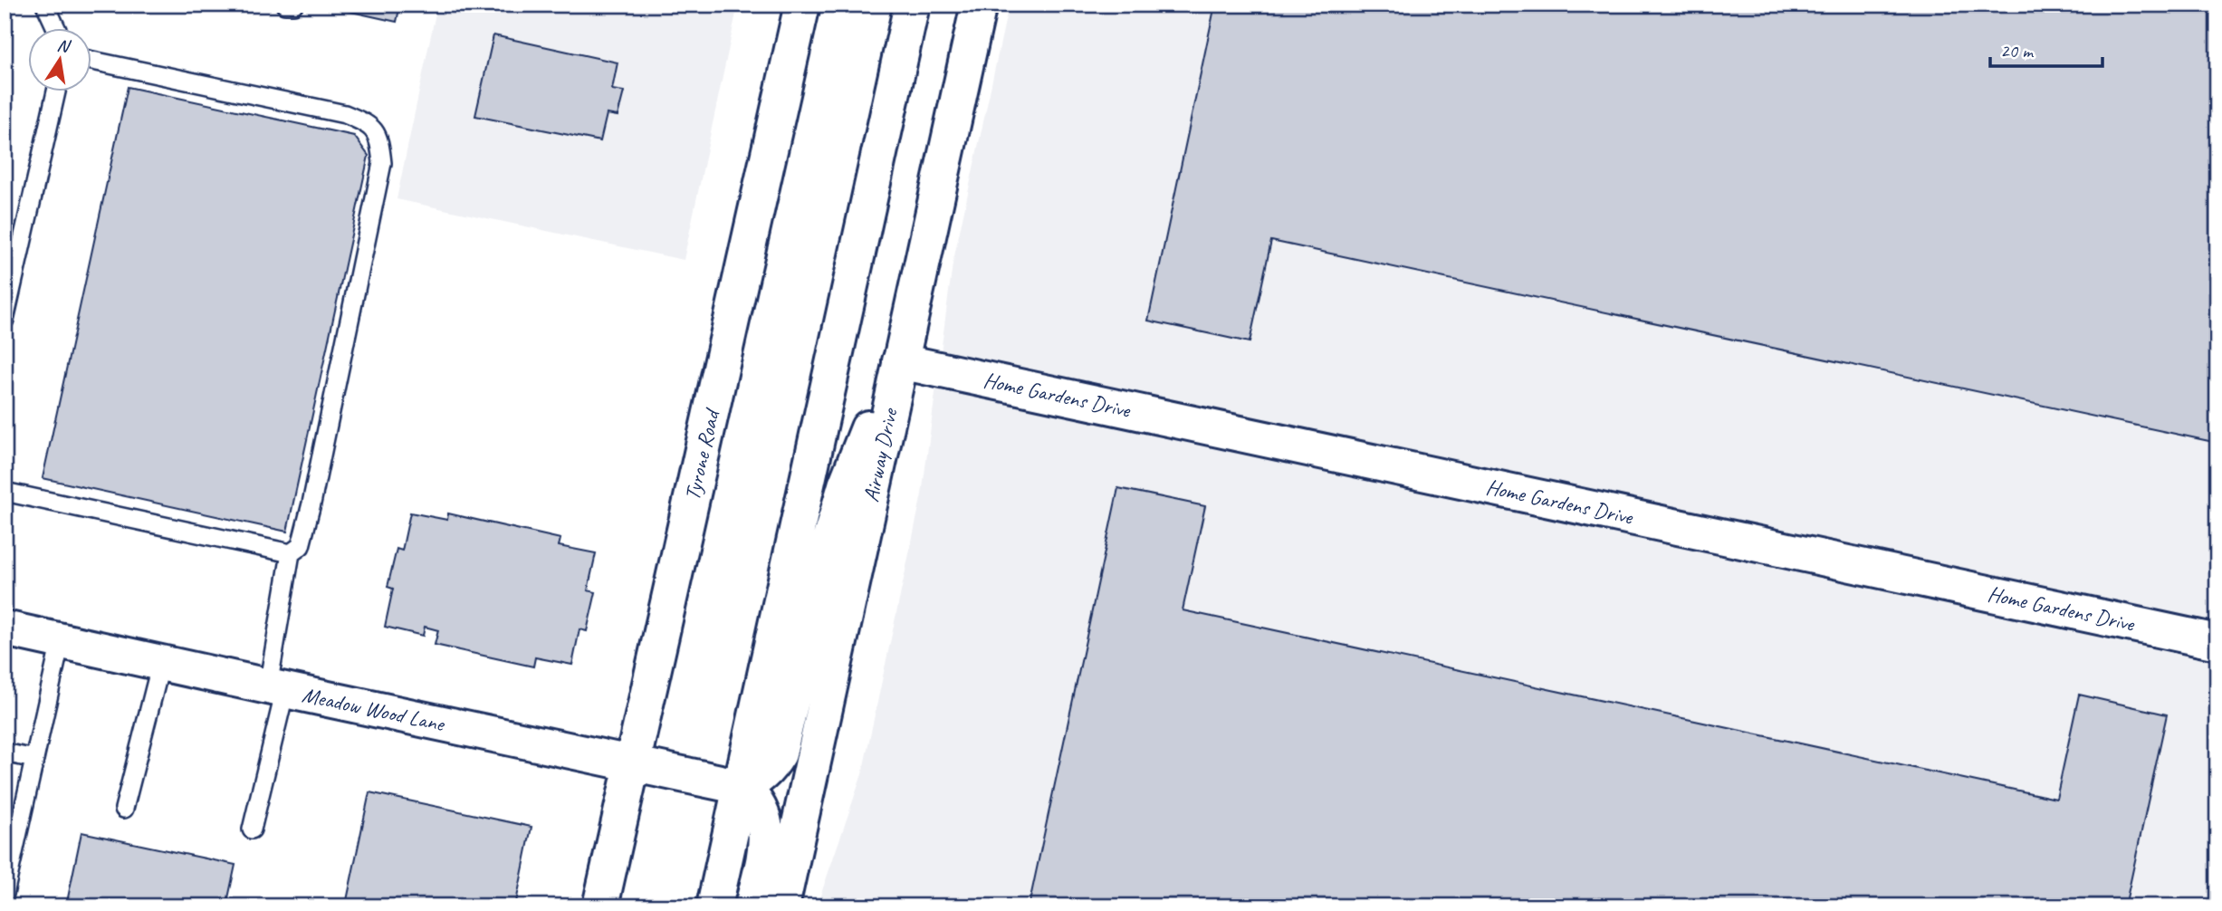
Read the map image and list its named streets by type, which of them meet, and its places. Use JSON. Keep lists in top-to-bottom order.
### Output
{
  "streets": {
    "street": [
      "Home Gardens Drive",
      "Tyrone Road",
      "Airway Drive",
      "Meadow Wood Lane"
    ]
  },
  "crossings": [
    ["Home Gardens Drive", "Airway Drive"],
    ["Tyrone Road", "Meadow Wood Lane"]
  ],
  "scale_bar": "20 m",
  "north": "top"
}
